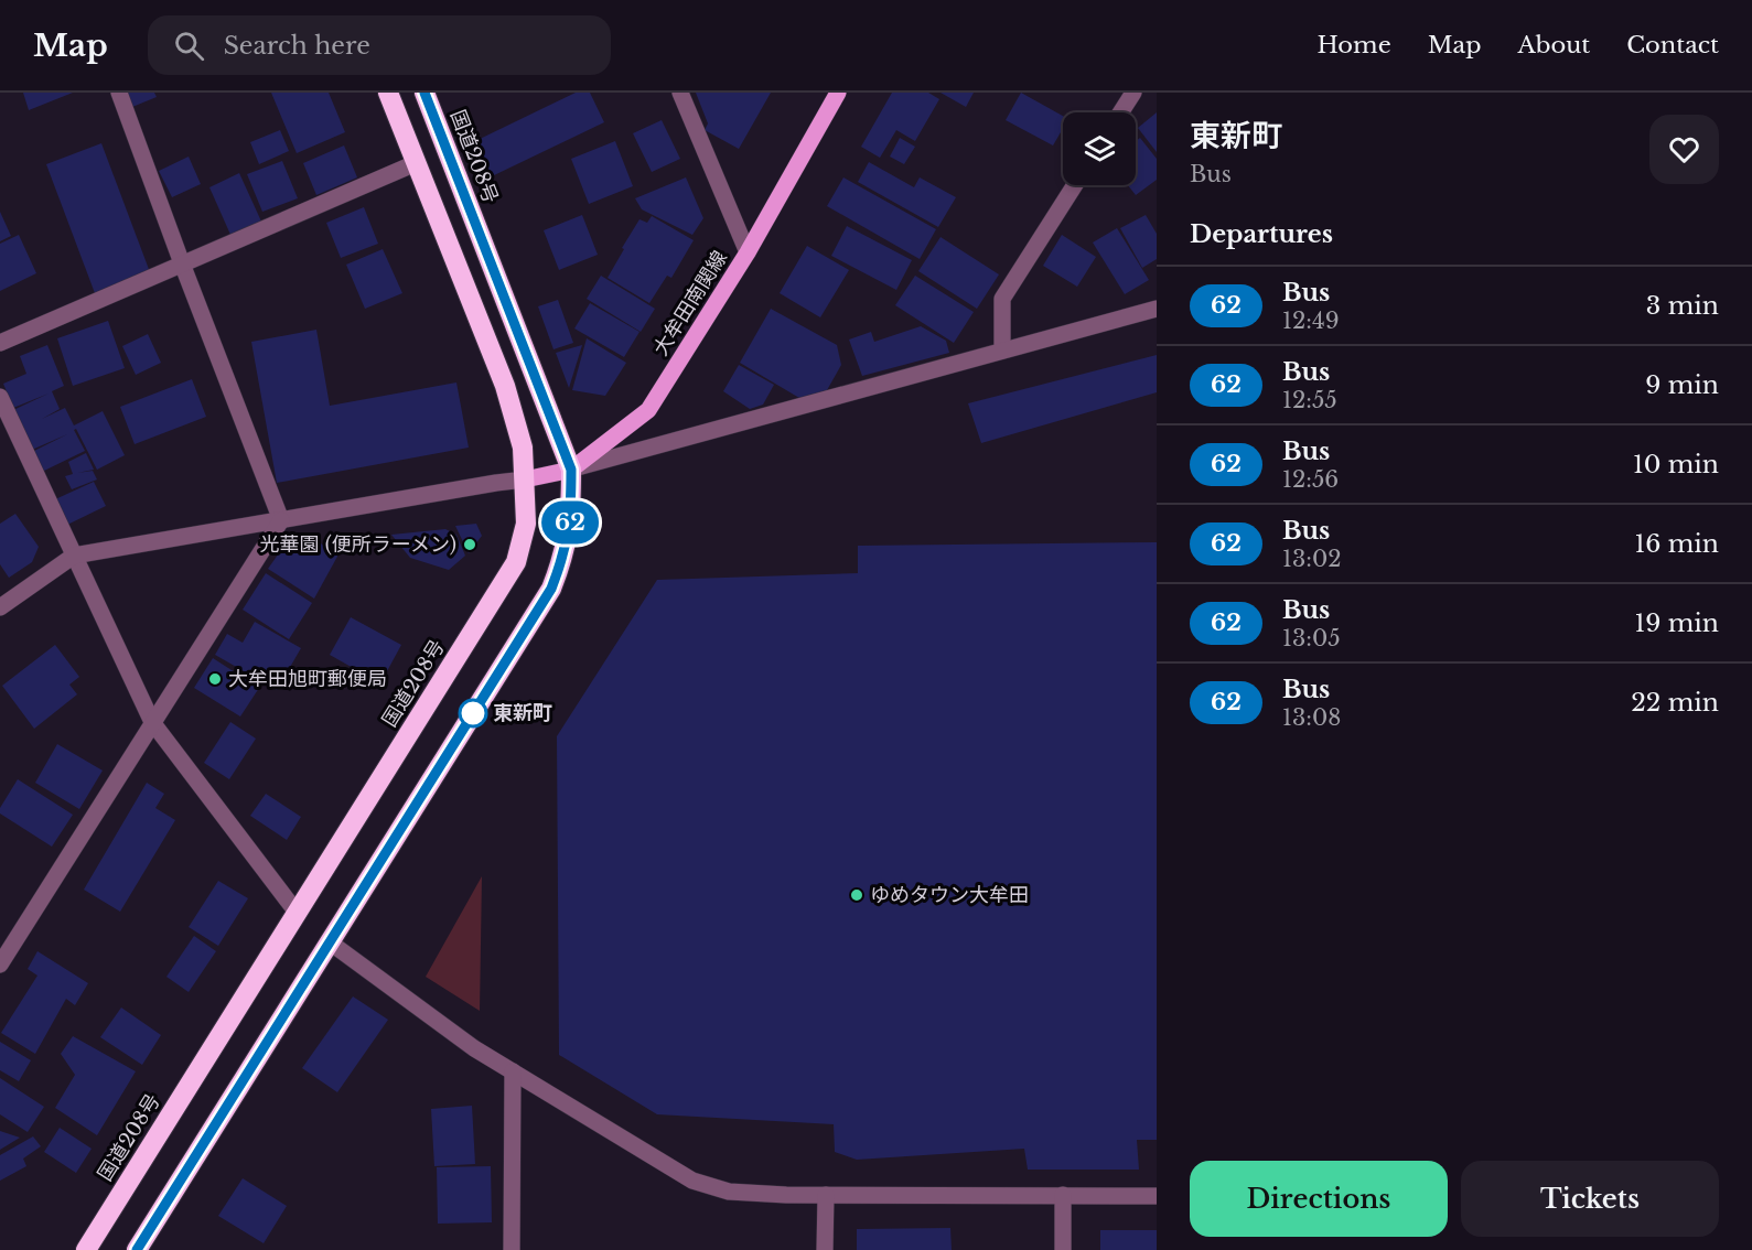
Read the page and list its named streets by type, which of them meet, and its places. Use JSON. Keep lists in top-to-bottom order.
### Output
{
  "streets": {
    "highway": ["国道208号"],
    "main road": ["大牟田南関線"]
  },
  "crossings": [
    ["国道208号", "大牟田南関線"]
  ],
  "places": [
    "光華園 (便所ラーメン)",
    "大牟田旭町郵便局",
    "東新町",
    "ゆめタウン大牟田"
  ],
  "lines": ["bus line 62"],
  "page": {
    "header": "Map",
    "search": "Search here",
    "nav": [
      "Home",
      "Map",
      "About",
      "Contact"
    ],
    "on_map": "62",
    "heading": [
      ["東新町", "Bus"],
      "Departures"
    ],
    "list": [
      {
        "mark": "62",
        "name": "Bus",
        "note": "12:49",
        "value": "3 min"
      },
      {
        "mark": "62",
        "name": "Bus",
        "note": "12:55",
        "value": "9 min"
      },
      {
        "mark": "62",
        "name": "Bus",
        "note": "12:56",
        "value": "10 min"
      },
      {
        "mark": "62",
        "name": "Bus",
        "note": "13:02",
        "value": "16 min"
      },
      {
        "mark": "62",
        "name": "Bus",
        "note": "13:05",
        "value": "19 min"
      },
      {
        "mark": "62",
        "name": "Bus",
        "note": "13:08",
        "value": "22 min"
      }
    ],
    "buttons": ["Directions", "Tickets"]
  }
}
